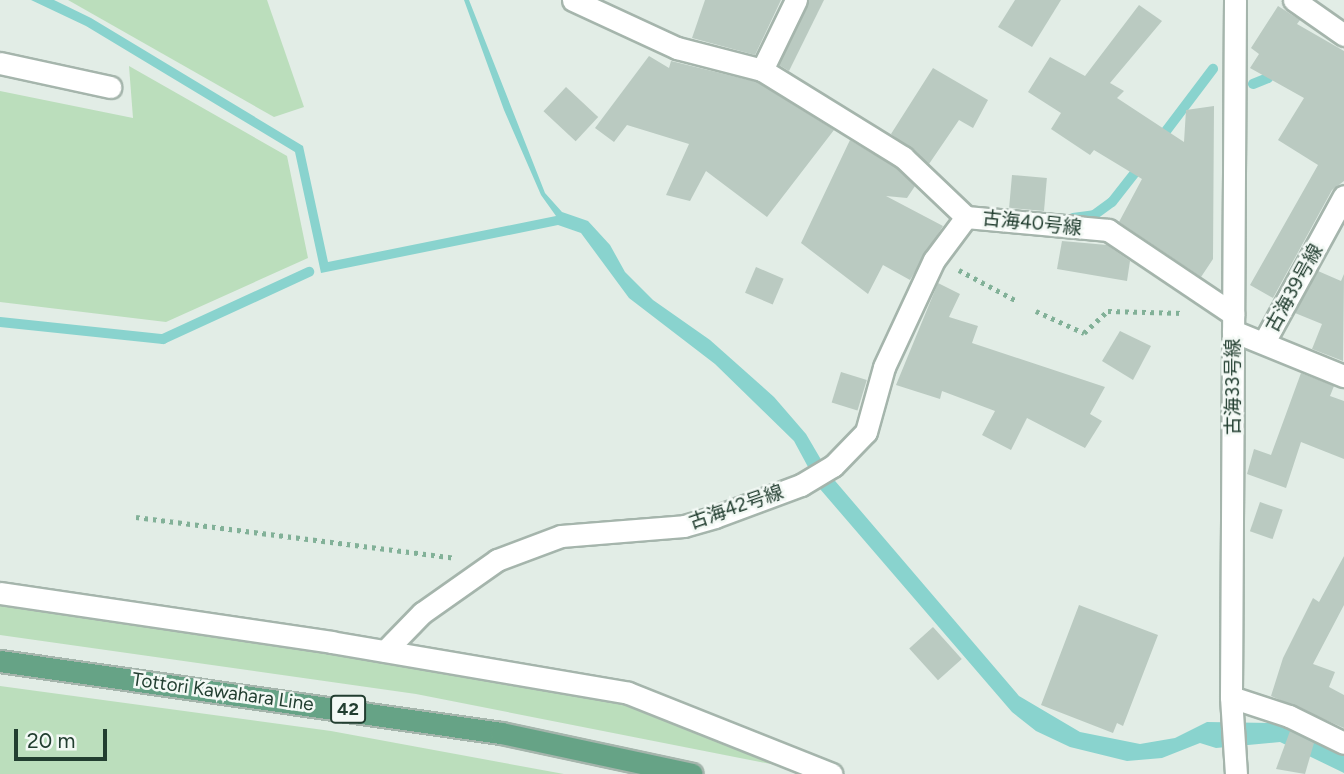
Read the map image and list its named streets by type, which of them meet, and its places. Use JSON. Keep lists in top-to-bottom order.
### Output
{
  "streets": {
    "main road": ["Tottori Kawahara Line", "42"],
    "street": [
      "古海40号線",
      "古海39号線",
      "古海33号線",
      "古海42号線"
    ]
  },
  "crossings": [
    ["古海40号線", "古海39号線"],
    ["古海40号線", "古海33号線"],
    ["古海40号線", "古海42号線"]
  ],
  "scale_bar": "20 m"
}
